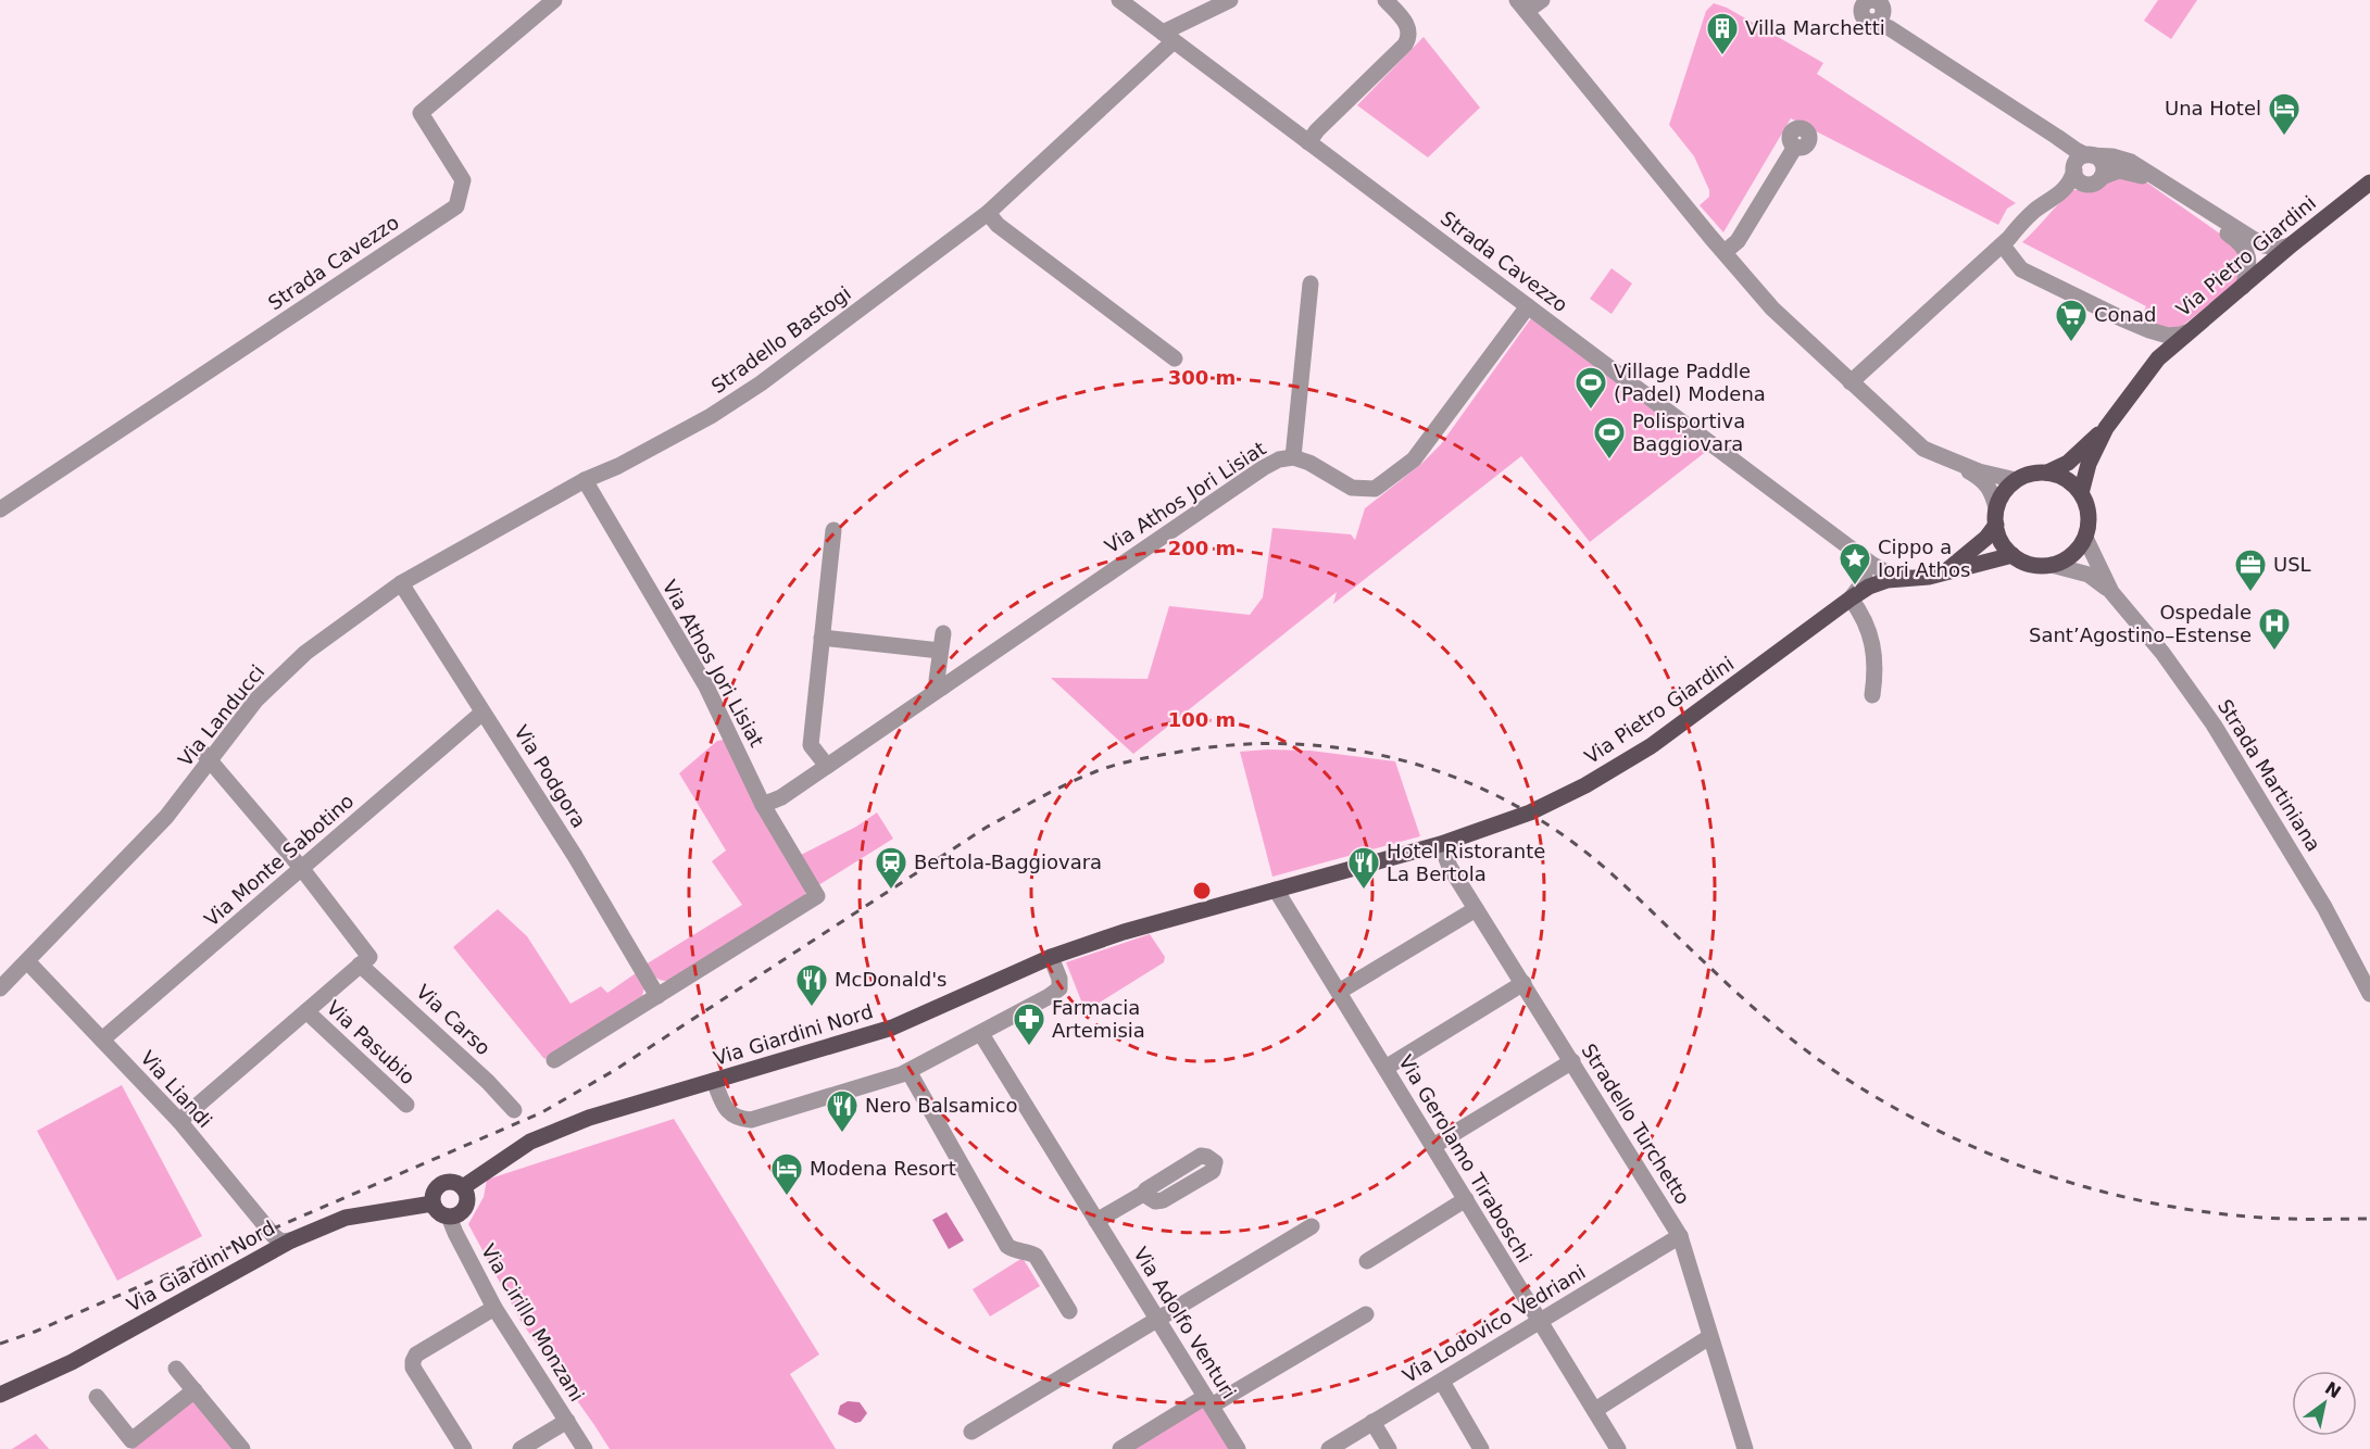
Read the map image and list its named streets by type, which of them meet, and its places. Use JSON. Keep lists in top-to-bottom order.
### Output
{
  "streets": {
    "main road": ["Via Pietro Giardini", "Via Giardini Nord"],
    "street": [
      "Strada Cavezzo",
      "Stradello Bastogi",
      "Via Athos Jori Lisiat",
      "Via Landucci",
      "Strada Martiniana",
      "Via Podgora",
      "Via Monte Sabotino",
      "Via Carso",
      "Via Pasubio",
      "Via Liandi",
      "Stradello Turchetto",
      "Via Gerolamo Tiraboschi",
      "Via Cirillo Monzani",
      "Via Adolfo Venturi",
      "Via Lodovico Vedriani"
    ]
  },
  "crossings": [
    ["Via Pietro Giardini", "Strada Cavezzo"],
    ["Via Pietro Giardini", "Strada Martiniana"],
    ["Via Pietro Giardini", "Via Giardini Nord"],
    ["Via Pietro Giardini", "Stradello Turchetto"],
    ["Strada Cavezzo", "Stradello Bastogi"],
    ["Strada Cavezzo", "Via Athos Jori Lisiat"],
    ["Stradello Bastogi", "Via Athos Jori Lisiat"],
    ["Stradello Bastogi", "Via Landucci"],
    ["Via Athos Jori Lisiat", "Via Landucci"],
    ["Via Landucci", "Via Podgora"],
    ["Via Landucci", "Via Carso"],
    ["Via Landucci", "Via Liandi"],
    ["Via Podgora", "Via Monte Sabotino"],
    ["Via Monte Sabotino", "Via Carso"],
    ["Via Monte Sabotino", "Via Liandi"],
    ["Via Carso", "Via Pasubio"],
    ["Via Giardini Nord", "Via Liandi"],
    ["Via Giardini Nord", "Stradello Turchetto"],
    ["Via Giardini Nord", "Via Gerolamo Tiraboschi"],
    ["Via Giardini Nord", "Via Cirillo Monzani"],
    ["Via Pasubio", "Via Liandi"],
    ["Stradello Turchetto", "Via Lodovico Vedriani"],
    ["Via Gerolamo Tiraboschi", "Via Lodovico Vedriani"]
  ],
  "places": {
    "building": ["Villa Marchetti"],
    "hotel": ["Una Hotel", "Modena Resort"],
    "supermarket": ["Conad"],
    "sports": ["Village Paddle (Padel) Modena", "Polisportiva Baggiovara"],
    "place": ["Cippo a Iori Athos"],
    "office": ["USL"],
    "hospital": ["Ospedale Sant’Agostino–Estense"],
    "station": ["Bertola-Baggiovara"],
    "restaurant": ["Hotel Ristorante La Bertola", "McDonald's", "Nero Balsamico"],
    "pharmacy": ["Farmacia Artemisia"]
  },
  "north": "top right",
  "rings": ["300 m", "200 m", "100 m"]
}
